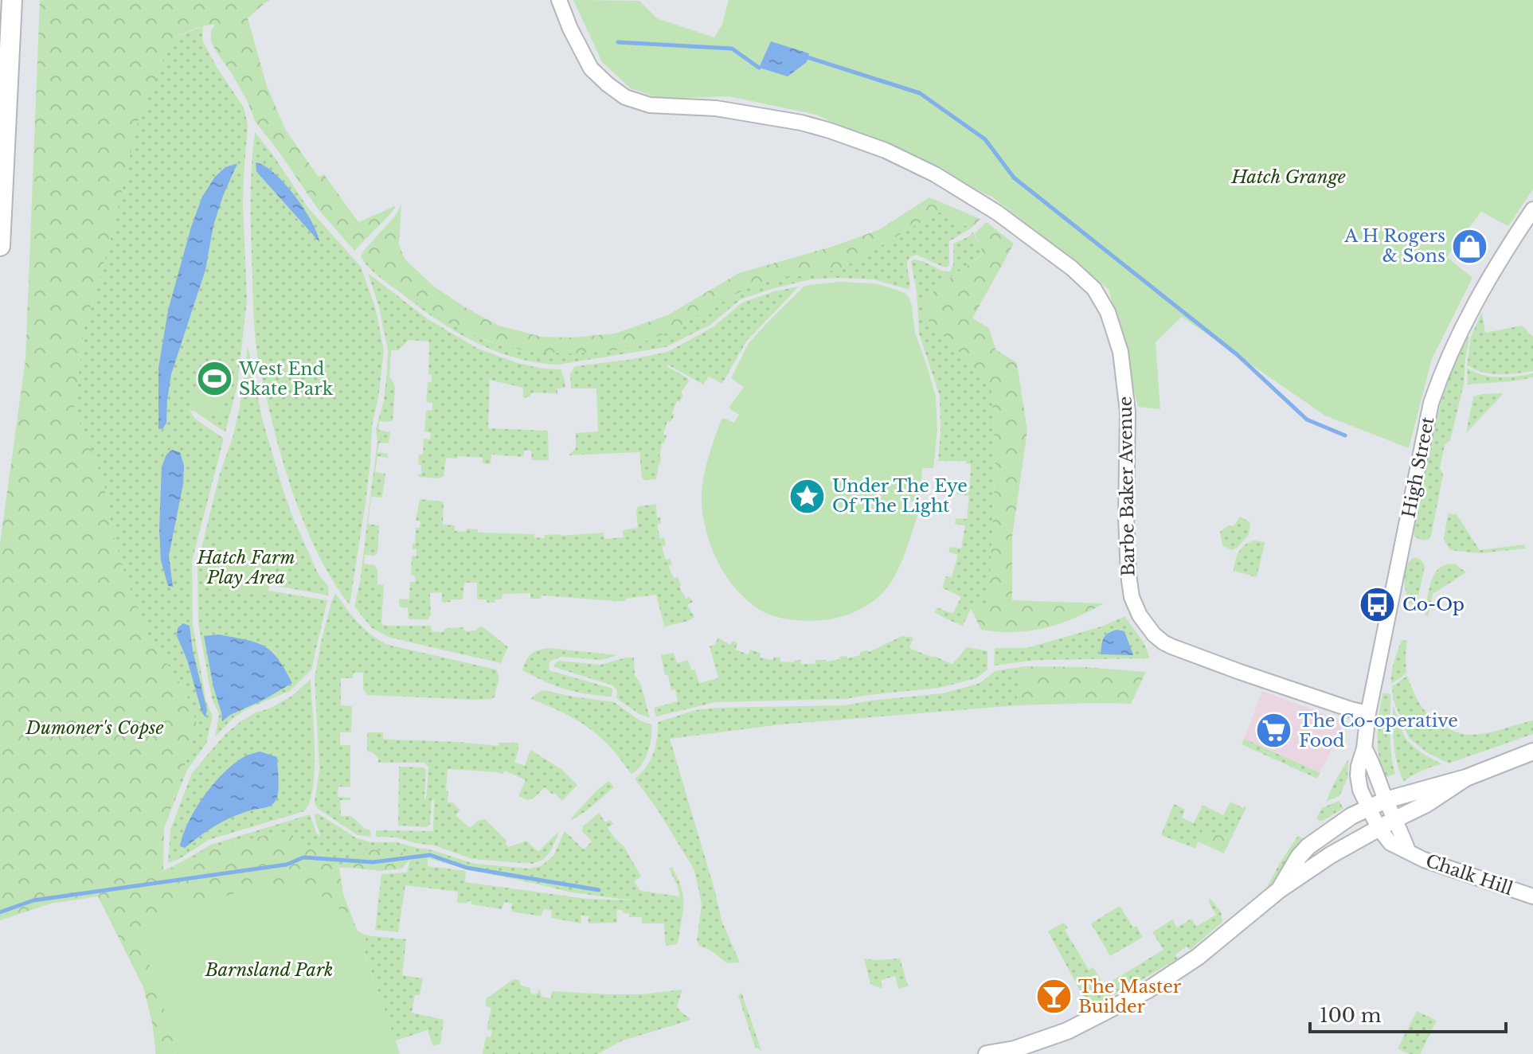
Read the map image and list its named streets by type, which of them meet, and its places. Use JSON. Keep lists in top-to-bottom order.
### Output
{
  "streets": {
    "street": ["High Street", "Barbe Baker Avenue", "Chalk Hill"]
  },
  "crossings": [
    ["High Street", "Barbe Baker Avenue"],
    ["High Street", "Chalk Hill"]
  ],
  "parks": [
    "Hatch Grange",
    "Hatch Farm Play Area",
    "Dumoner's Copse",
    "Barnsland Park"
  ],
  "places": {
    "shop": ["A H Rogers & Sons"],
    "sports": ["West End Skate Park"],
    "place": ["Under The Eye Of The Light"],
    "bus stop": ["Co-Op"],
    "supermarket": ["The Co-operative Food"],
    "bar": ["The Master Builder"]
  },
  "scale_bar": "100 m"
}
